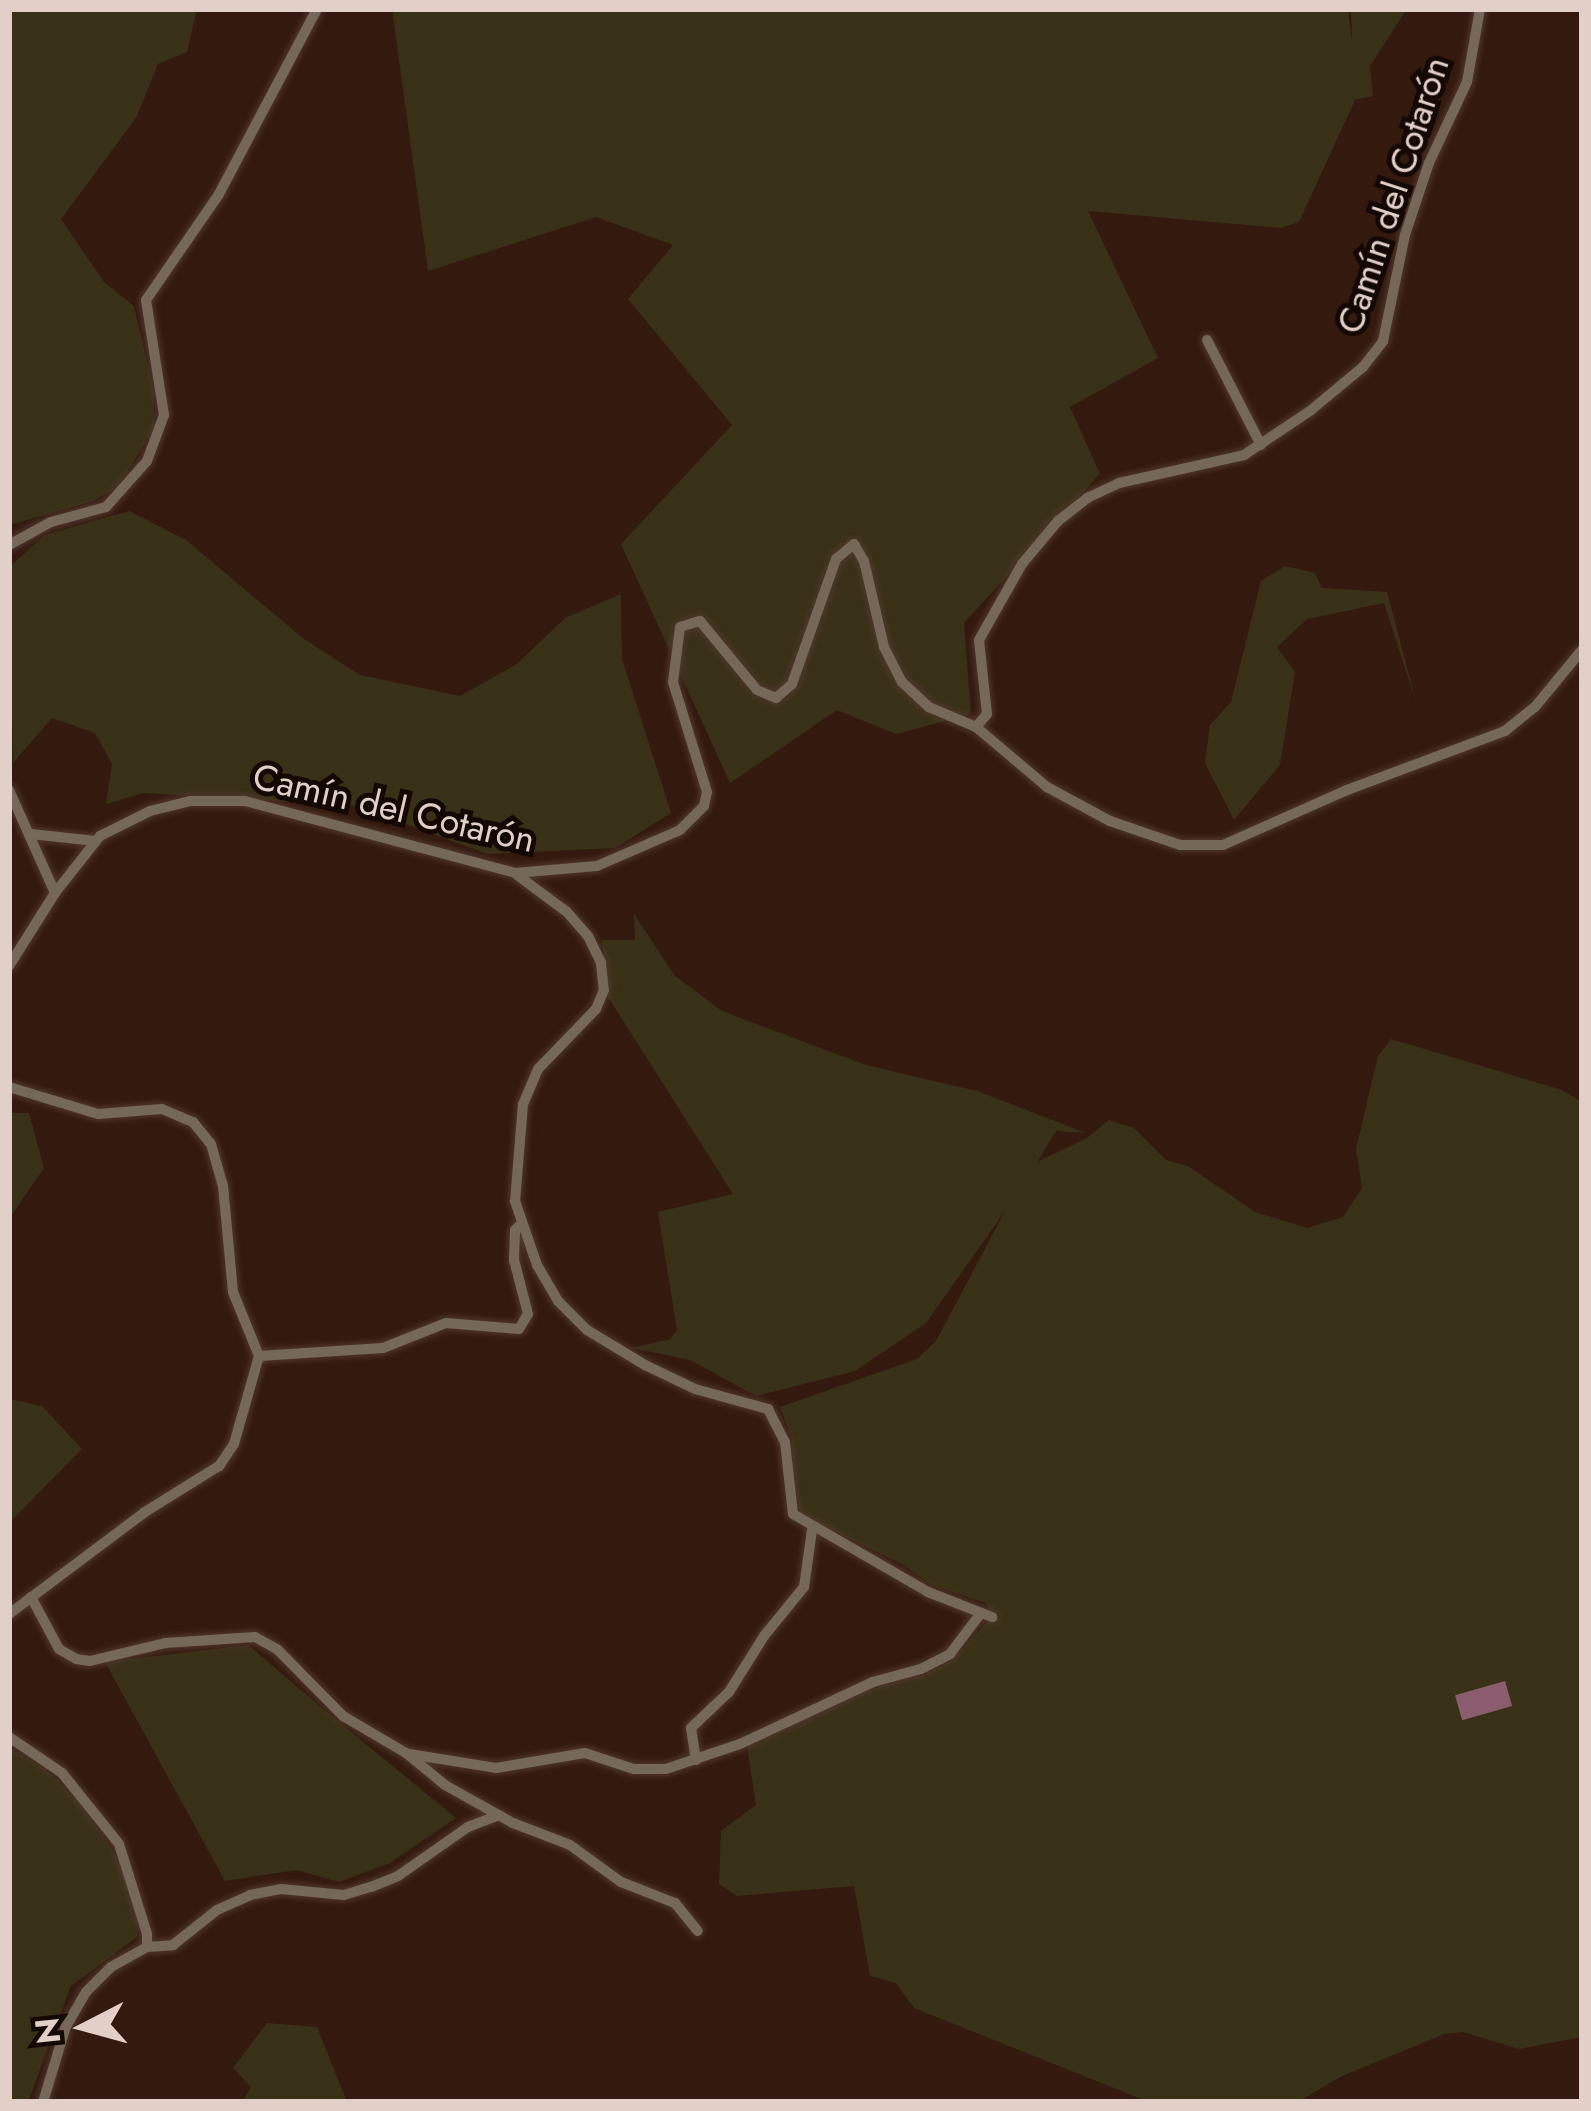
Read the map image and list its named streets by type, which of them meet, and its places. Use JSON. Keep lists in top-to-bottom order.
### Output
{
  "streets": {
    "street": ["Camín del Cotarón"]
  },
  "north": "left"
}
